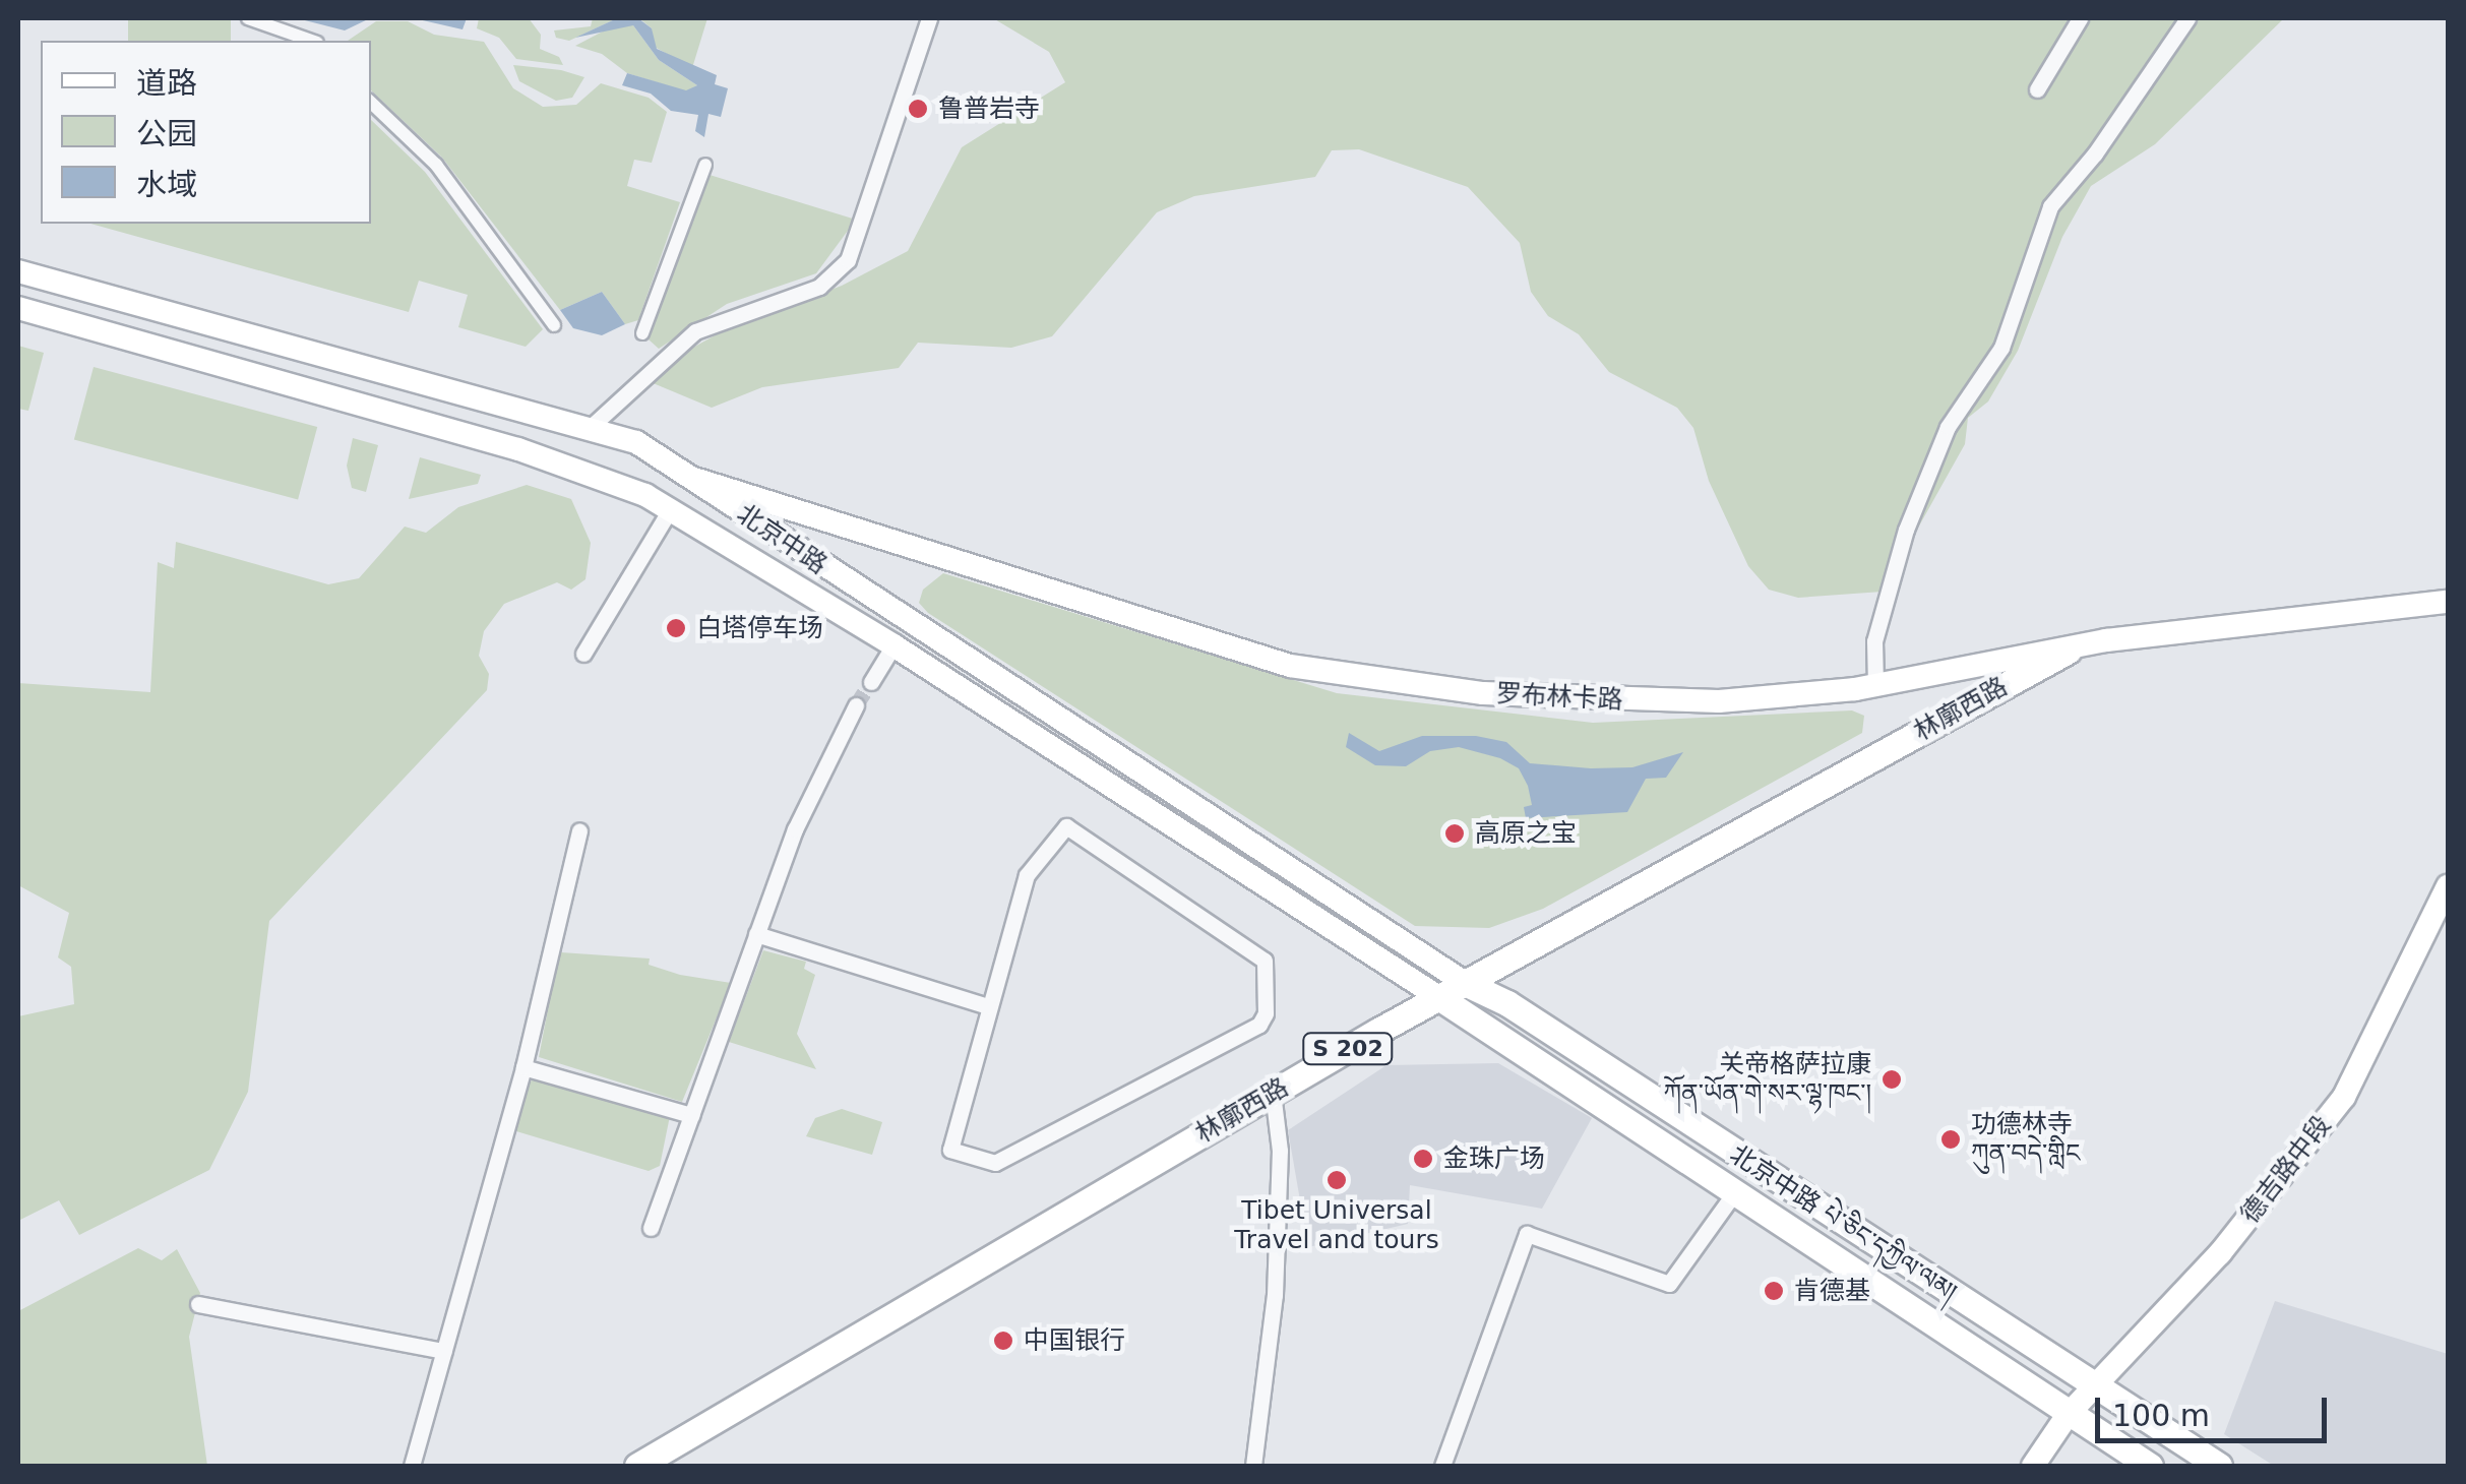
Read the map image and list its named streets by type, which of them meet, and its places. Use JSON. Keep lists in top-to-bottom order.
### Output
{
  "streets": {
    "main road": [
      "北京中路",
      "罗布林卡路",
      "林廓西路",
      "S 202",
      "德吉路中段",
      "北京中路 པེ་ཅིང་དཀྱིལ་ལམ།"
    ]
  },
  "crossings": [
    ["北京中路", "罗布林卡路"],
    ["北京中路", "林廓西路"],
    ["北京中路", "北京中路 པེ་ཅིང་དཀྱིལ་ལམ།"],
    ["罗布林卡路", "林廓西路"],
    ["林廓西路", "北京中路 པེ་ཅིང་དཀྱིལ་ལམ།"],
    ["德吉路中段", "北京中路 པེ་ཅིང་དཀྱིལ་ལམ།"]
  ],
  "places": [
    "鲁普岩寺",
    "白塔停车场",
    "高原之宝",
    "关帝格萨拉康 ཀོན་ཡོན་གེ་སར་ལྷ་ཁང་།",
    "功德林寺 ཀུན་བདེ་གླིང",
    "金珠广场",
    "Tibet Universal Travel and tours",
    "肯德基",
    "中国银行"
  ],
  "legend": ["道路", "公园", "水域"],
  "scale_bar": "100 m"
}
